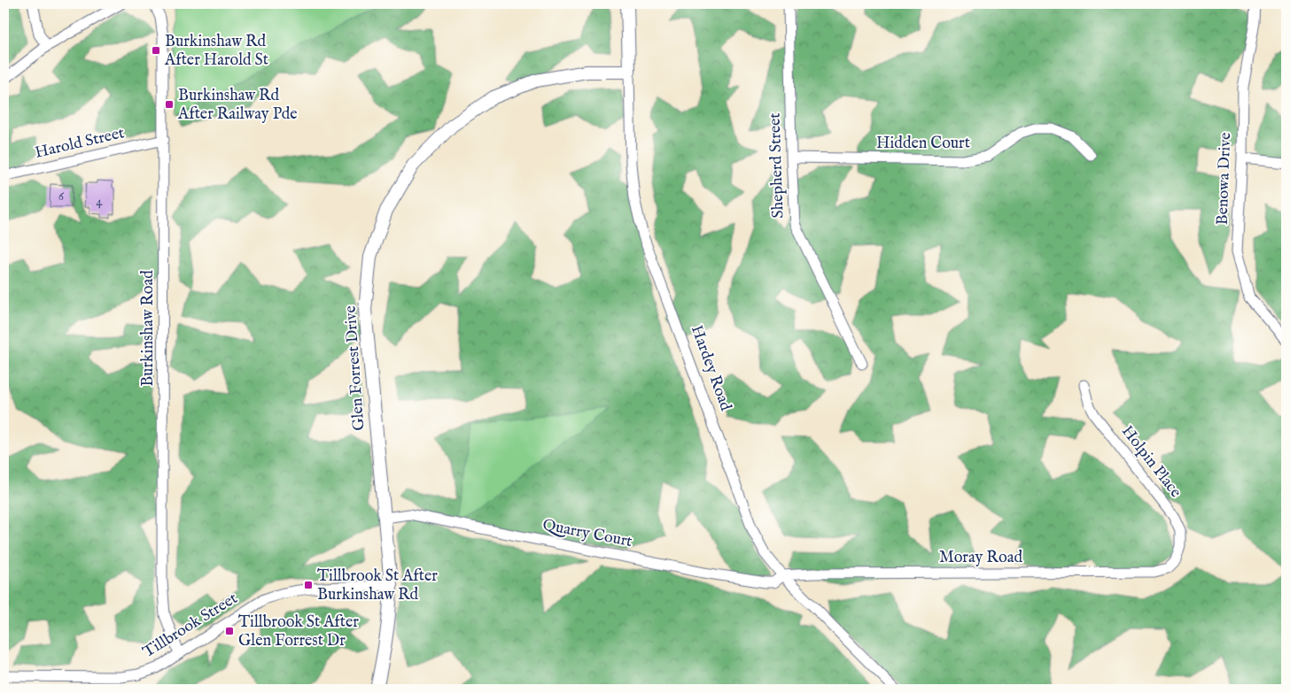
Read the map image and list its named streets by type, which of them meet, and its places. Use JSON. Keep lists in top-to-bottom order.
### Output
{
  "streets": {
    "street": [
      "Harold Street",
      "Hidden Court",
      "Shepherd Street",
      "Benowa Drive",
      "Burkinshaw Road",
      "Glen Forrest Drive",
      "Hardey Road",
      "Holpin Place",
      "Quarry Court",
      "Moray Road",
      "Tillbrook Street"
    ]
  },
  "crossings": [
    ["Harold Street", "Burkinshaw Road"],
    ["Hidden Court", "Shepherd Street"],
    ["Burkinshaw Road", "Tillbrook Street"],
    ["Glen Forrest Drive", "Hardey Road"],
    ["Glen Forrest Drive", "Quarry Court"],
    ["Glen Forrest Drive", "Tillbrook Street"],
    ["Hardey Road", "Quarry Court"],
    ["Hardey Road", "Moray Road"],
    ["Holpin Place", "Moray Road"],
    ["Quarry Court", "Moray Road"]
  ],
  "places": {
    "transit": [
      "Burkinshaw Rd After Harold St",
      "Burkinshaw Rd After Railway Pde",
      "Tillbrook St After Burkinshaw Rd",
      "Tillbrook St After Glen Forrest Dr"
    ]
  },
  "house_numbers": ["6", "4"]
}
